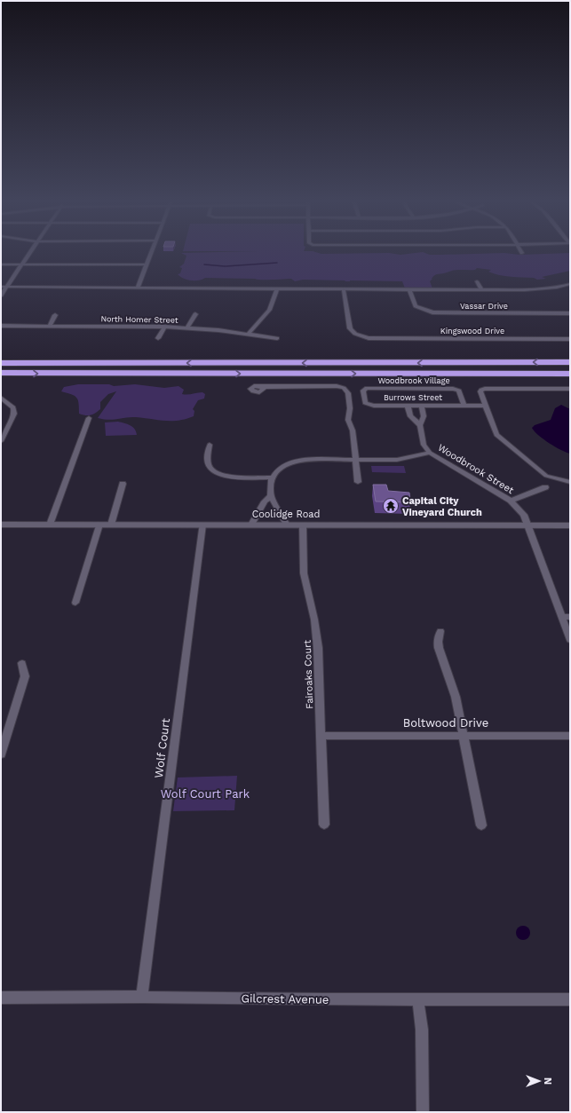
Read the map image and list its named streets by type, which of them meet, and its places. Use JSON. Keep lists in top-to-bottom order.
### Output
{
  "streets": {
    "street": [
      "Vassar Drive",
      "North Homer Street",
      "Kingswood Drive",
      "Woodbrook Village",
      "Burrows Street",
      "Woodbrook Street",
      "Coolidge Road",
      "Fairoaks Court",
      "Boltwood Drive",
      "Wolf Court",
      "Gilcrest Avenue"
    ]
  },
  "crossings": [
    ["Woodbrook Village", "Burrows Street"],
    ["Woodbrook Street", "Coolidge Road"],
    ["Coolidge Road", "Fairoaks Court"],
    ["Coolidge Road", "Wolf Court"],
    ["Fairoaks Court", "Boltwood Drive"],
    ["Wolf Court", "Gilcrest Avenue"]
  ],
  "parks": ["Wolf Court Park"],
  "places": {
    "temple": ["Capital City Vineyard Church"]
  },
  "north": "right"
}
